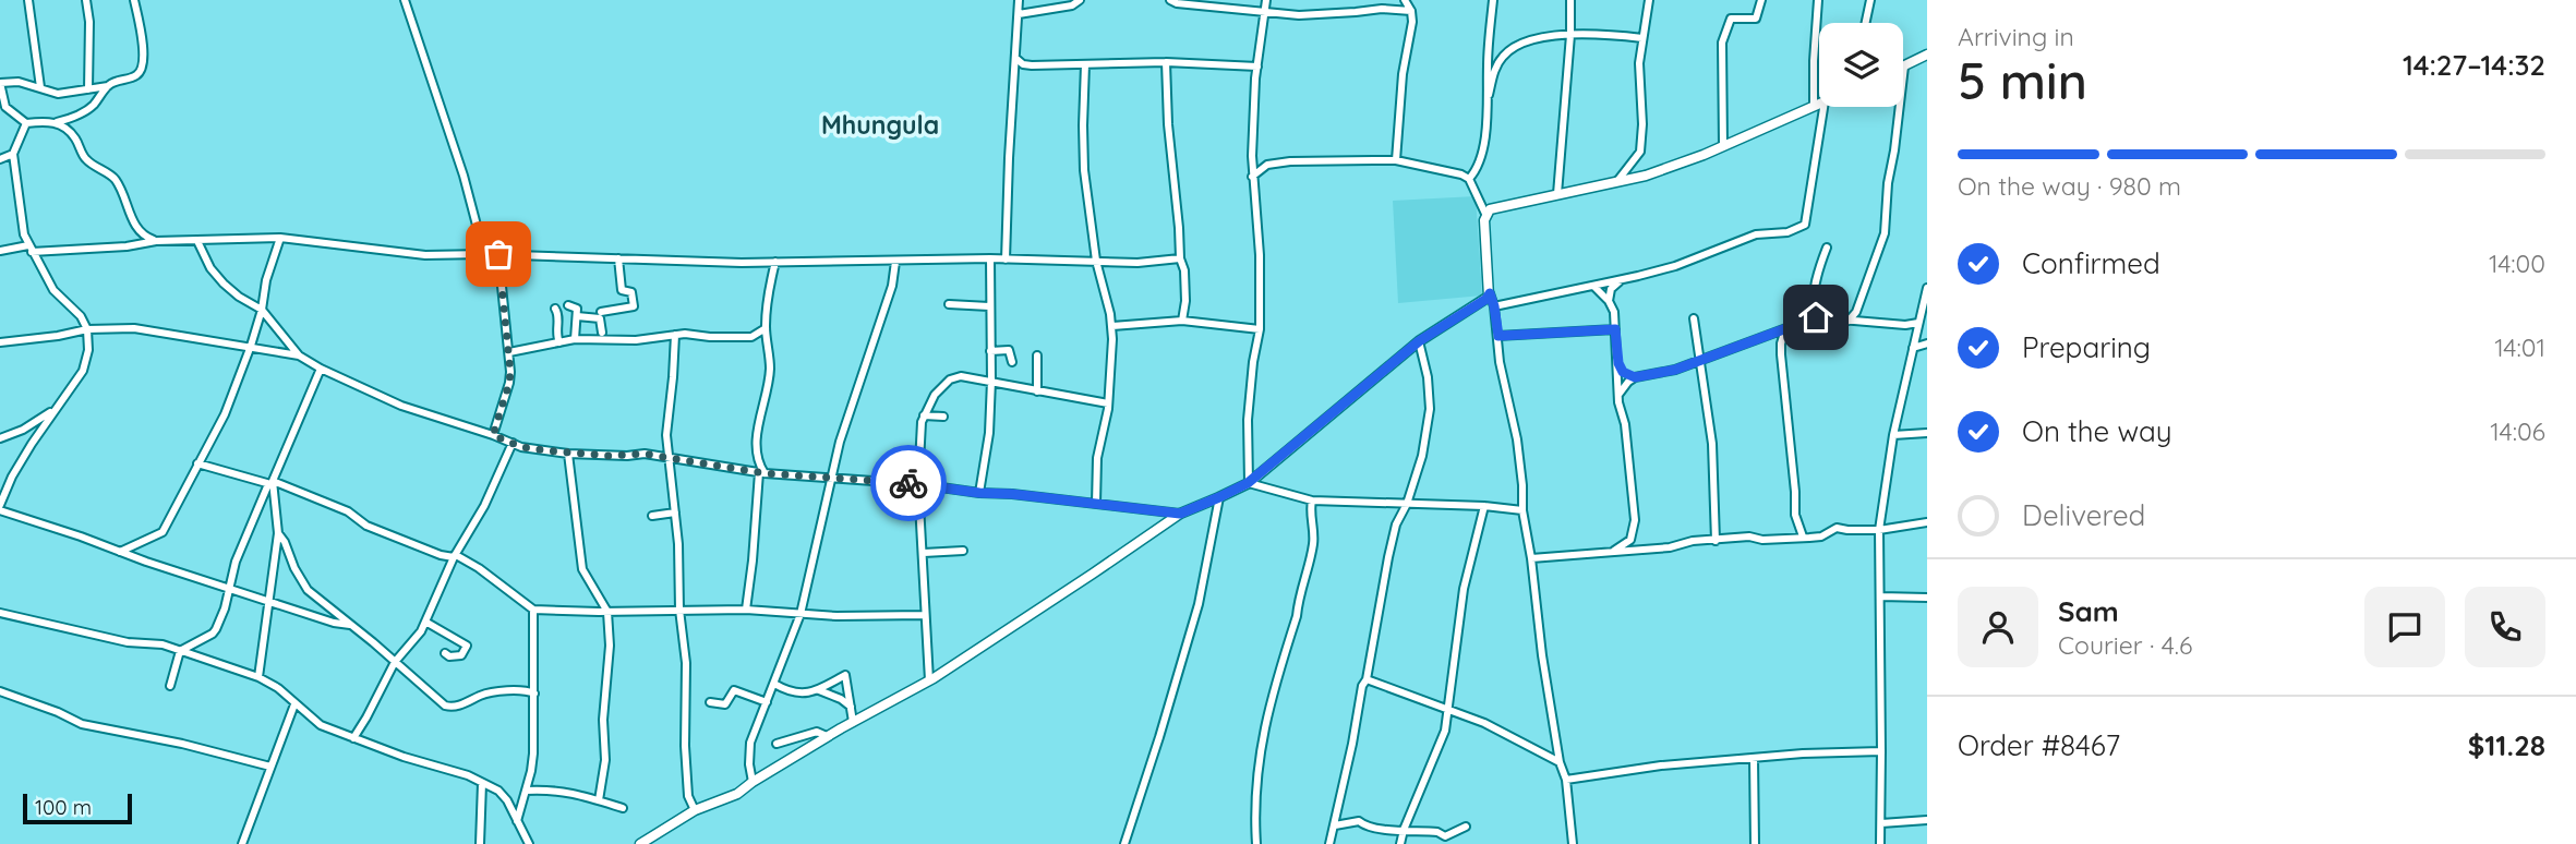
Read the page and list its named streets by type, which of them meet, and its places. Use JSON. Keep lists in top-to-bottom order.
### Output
{
  "districts": ["Mhungula"],
  "scale_bar": "100 m",
  "page": {
    "heading": ["5 min", "Arriving in", "14:27–14:32"],
    "panel": [
      "Sam",
      "Courier · 4.6",
      "Order #8467",
      "$11.28"
    ],
    "bar": "On the way · 980 m",
    "list": [
      ["Confirmed", "14:00"],
      ["Preparing", "14:01"],
      ["On the way", "14:06"],
      "Delivered"
    ],
    "scale": "100 m"
  }
}
